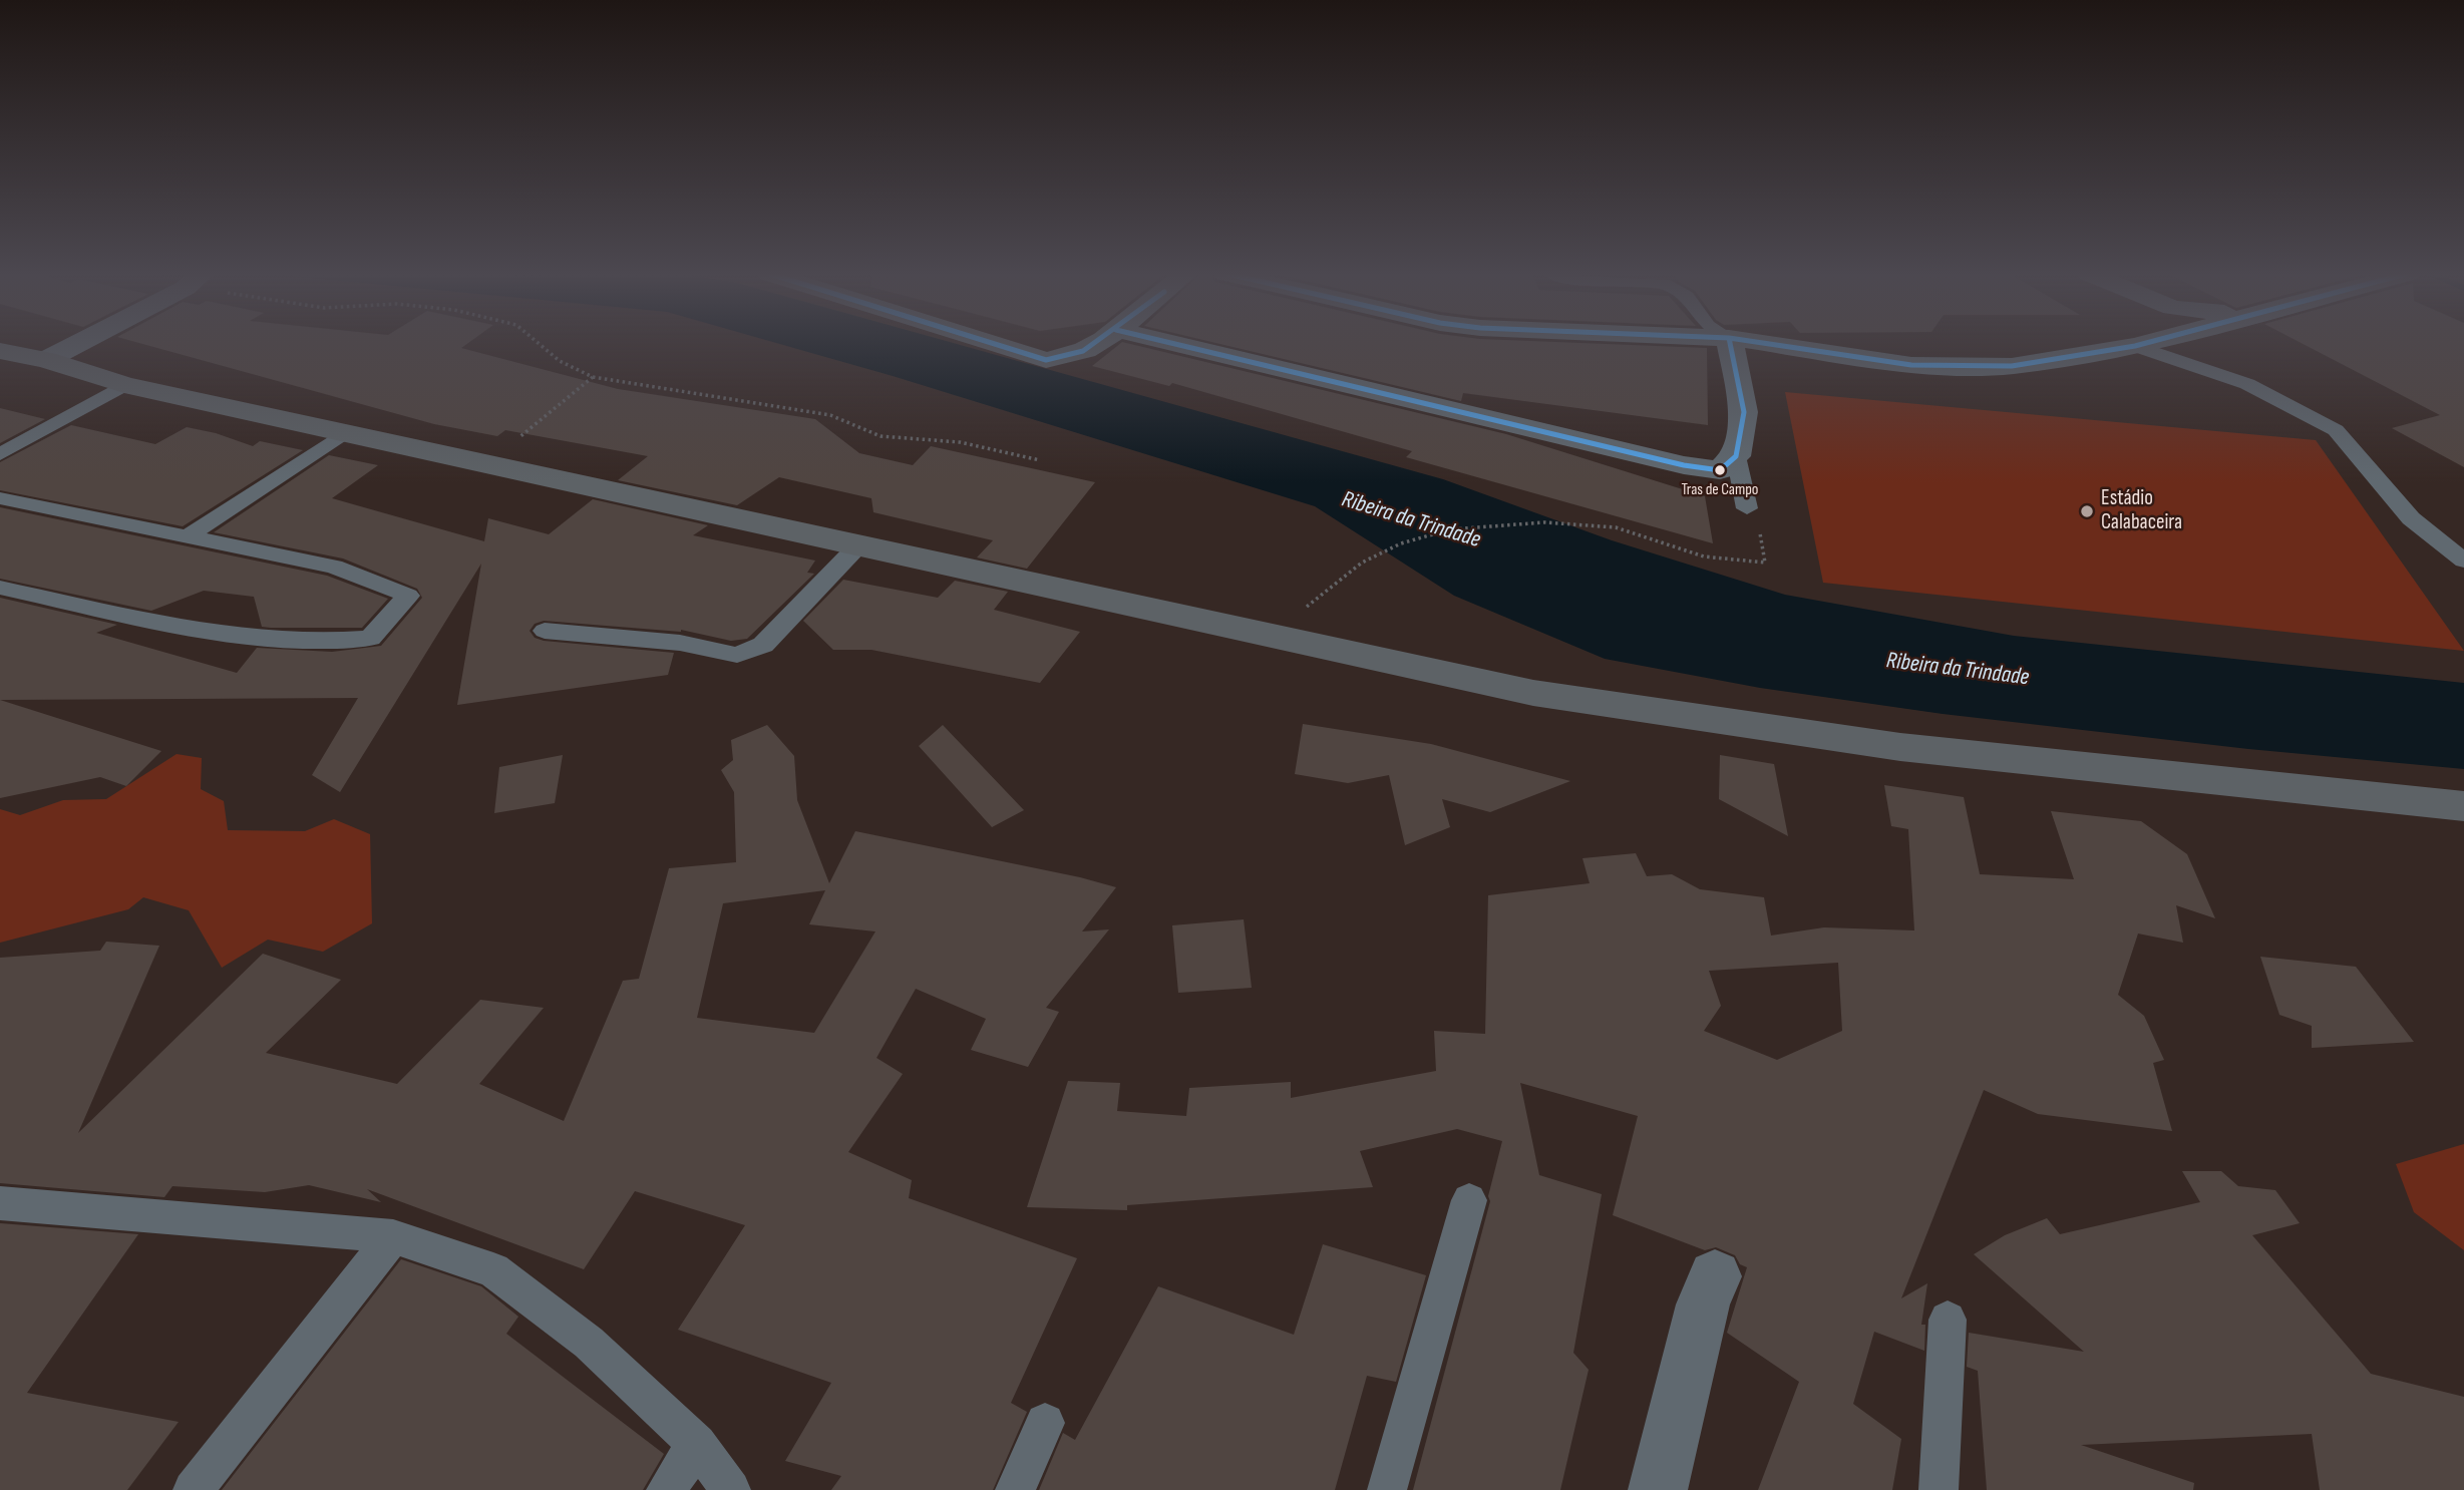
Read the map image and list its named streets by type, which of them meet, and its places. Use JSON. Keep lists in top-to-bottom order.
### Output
{
  "water": ["Ribeira da Trindade"],
  "places": ["Tras de Campo", "Estádio Calabaceira"]
}
